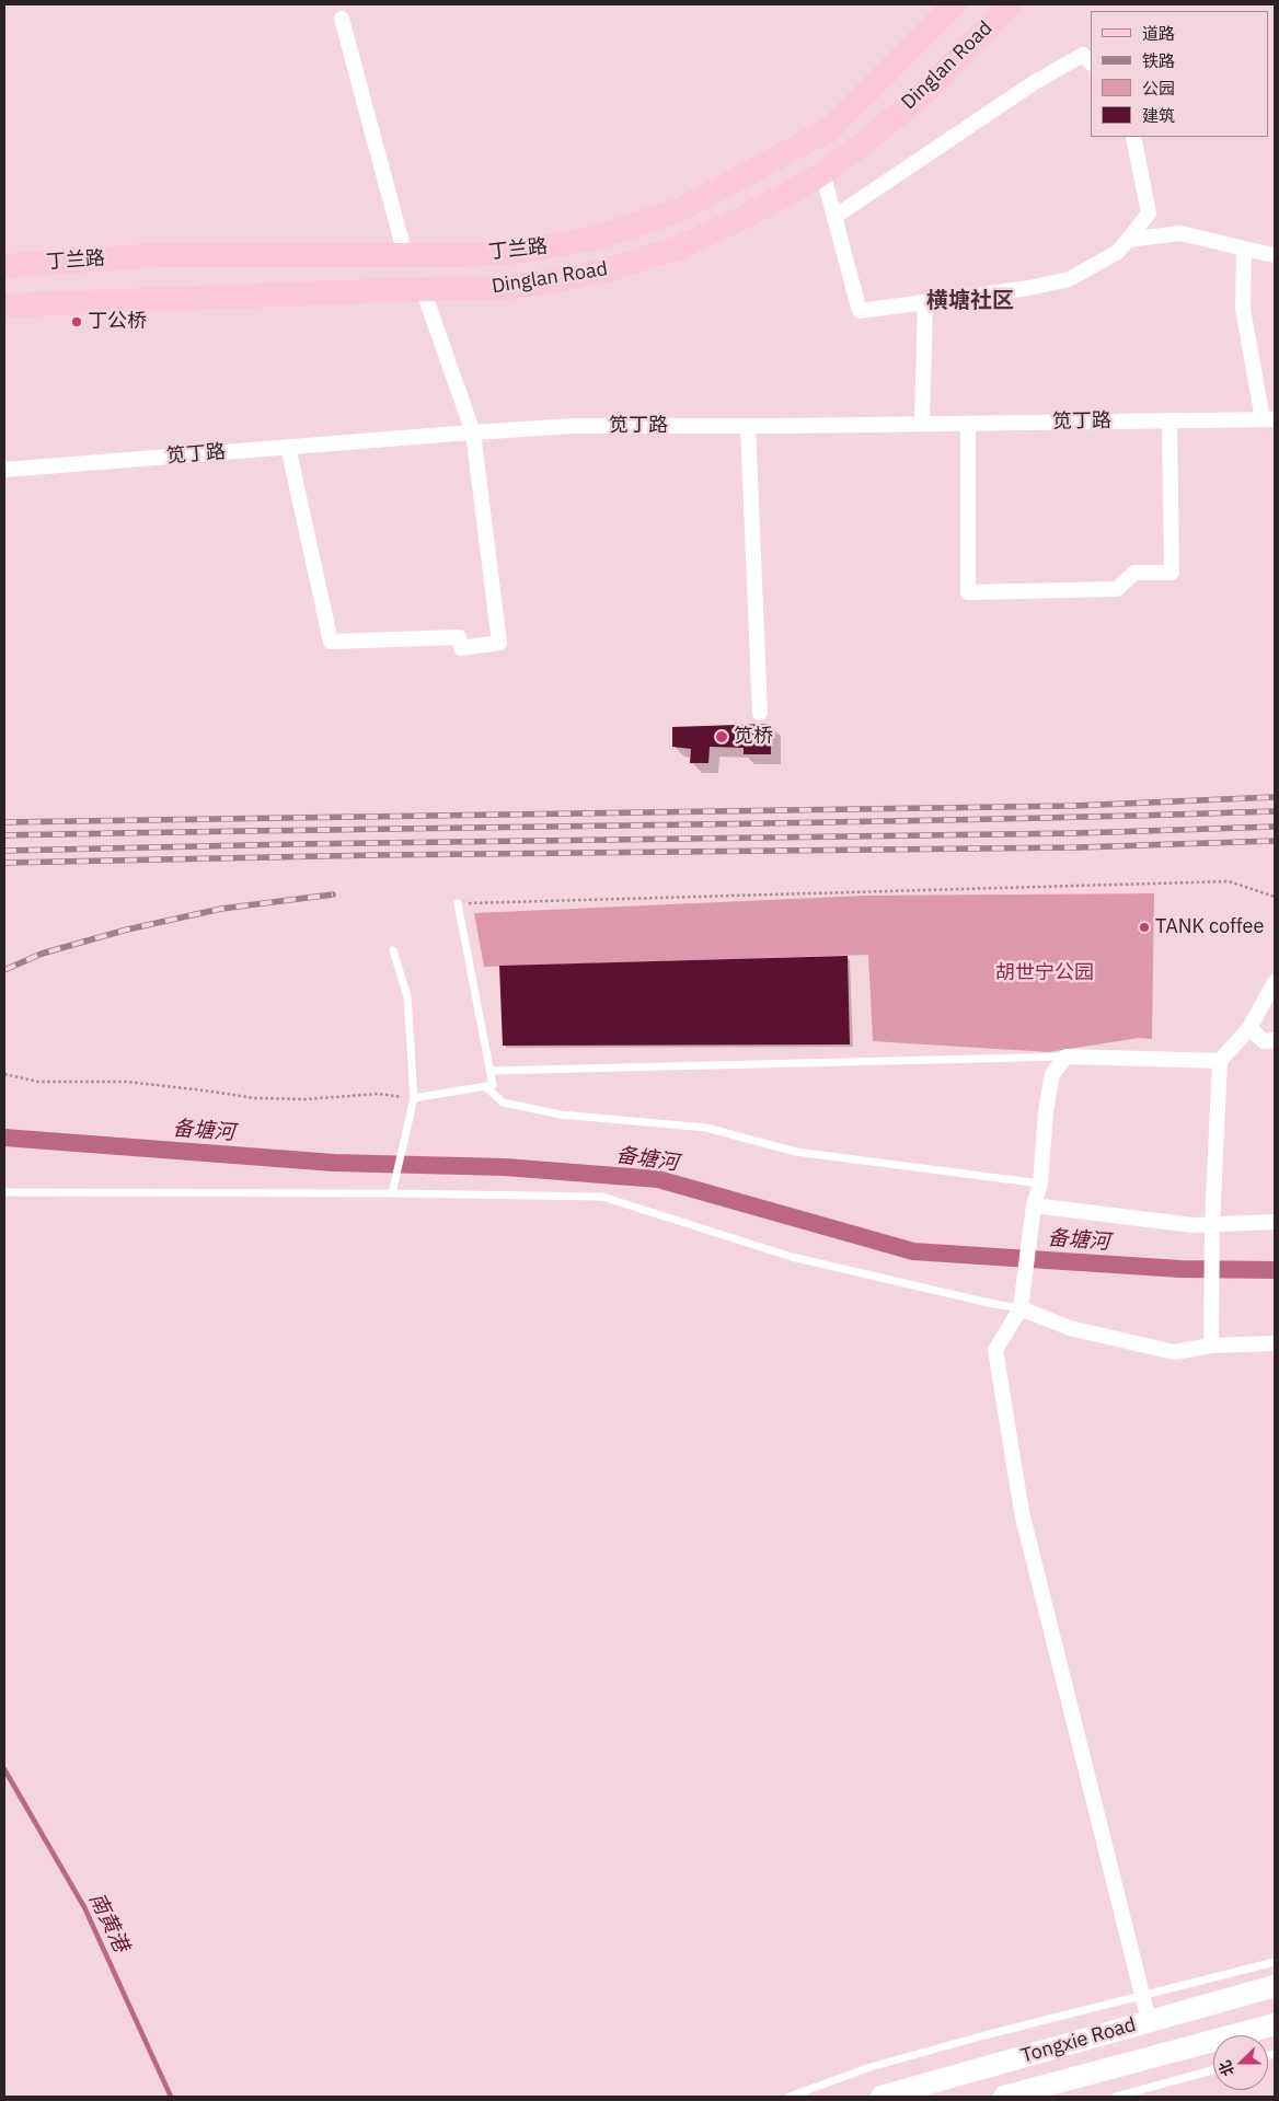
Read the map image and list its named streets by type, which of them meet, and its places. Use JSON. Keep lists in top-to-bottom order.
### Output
{
  "streets": {
    "main road": ["Dinglan Road", "丁兰路", "Tongxie Road"],
    "street": ["笕丁路"]
  },
  "districts": ["横塘社区"],
  "water": ["备塘河", "南黄港"],
  "parks": ["胡世宁公园"],
  "places": ["丁公桥", "笕桥", "TANK coffee"],
  "legend": [
    "道路",
    "铁路",
    "公园",
    "建筑"
  ],
  "north": "left"
}
